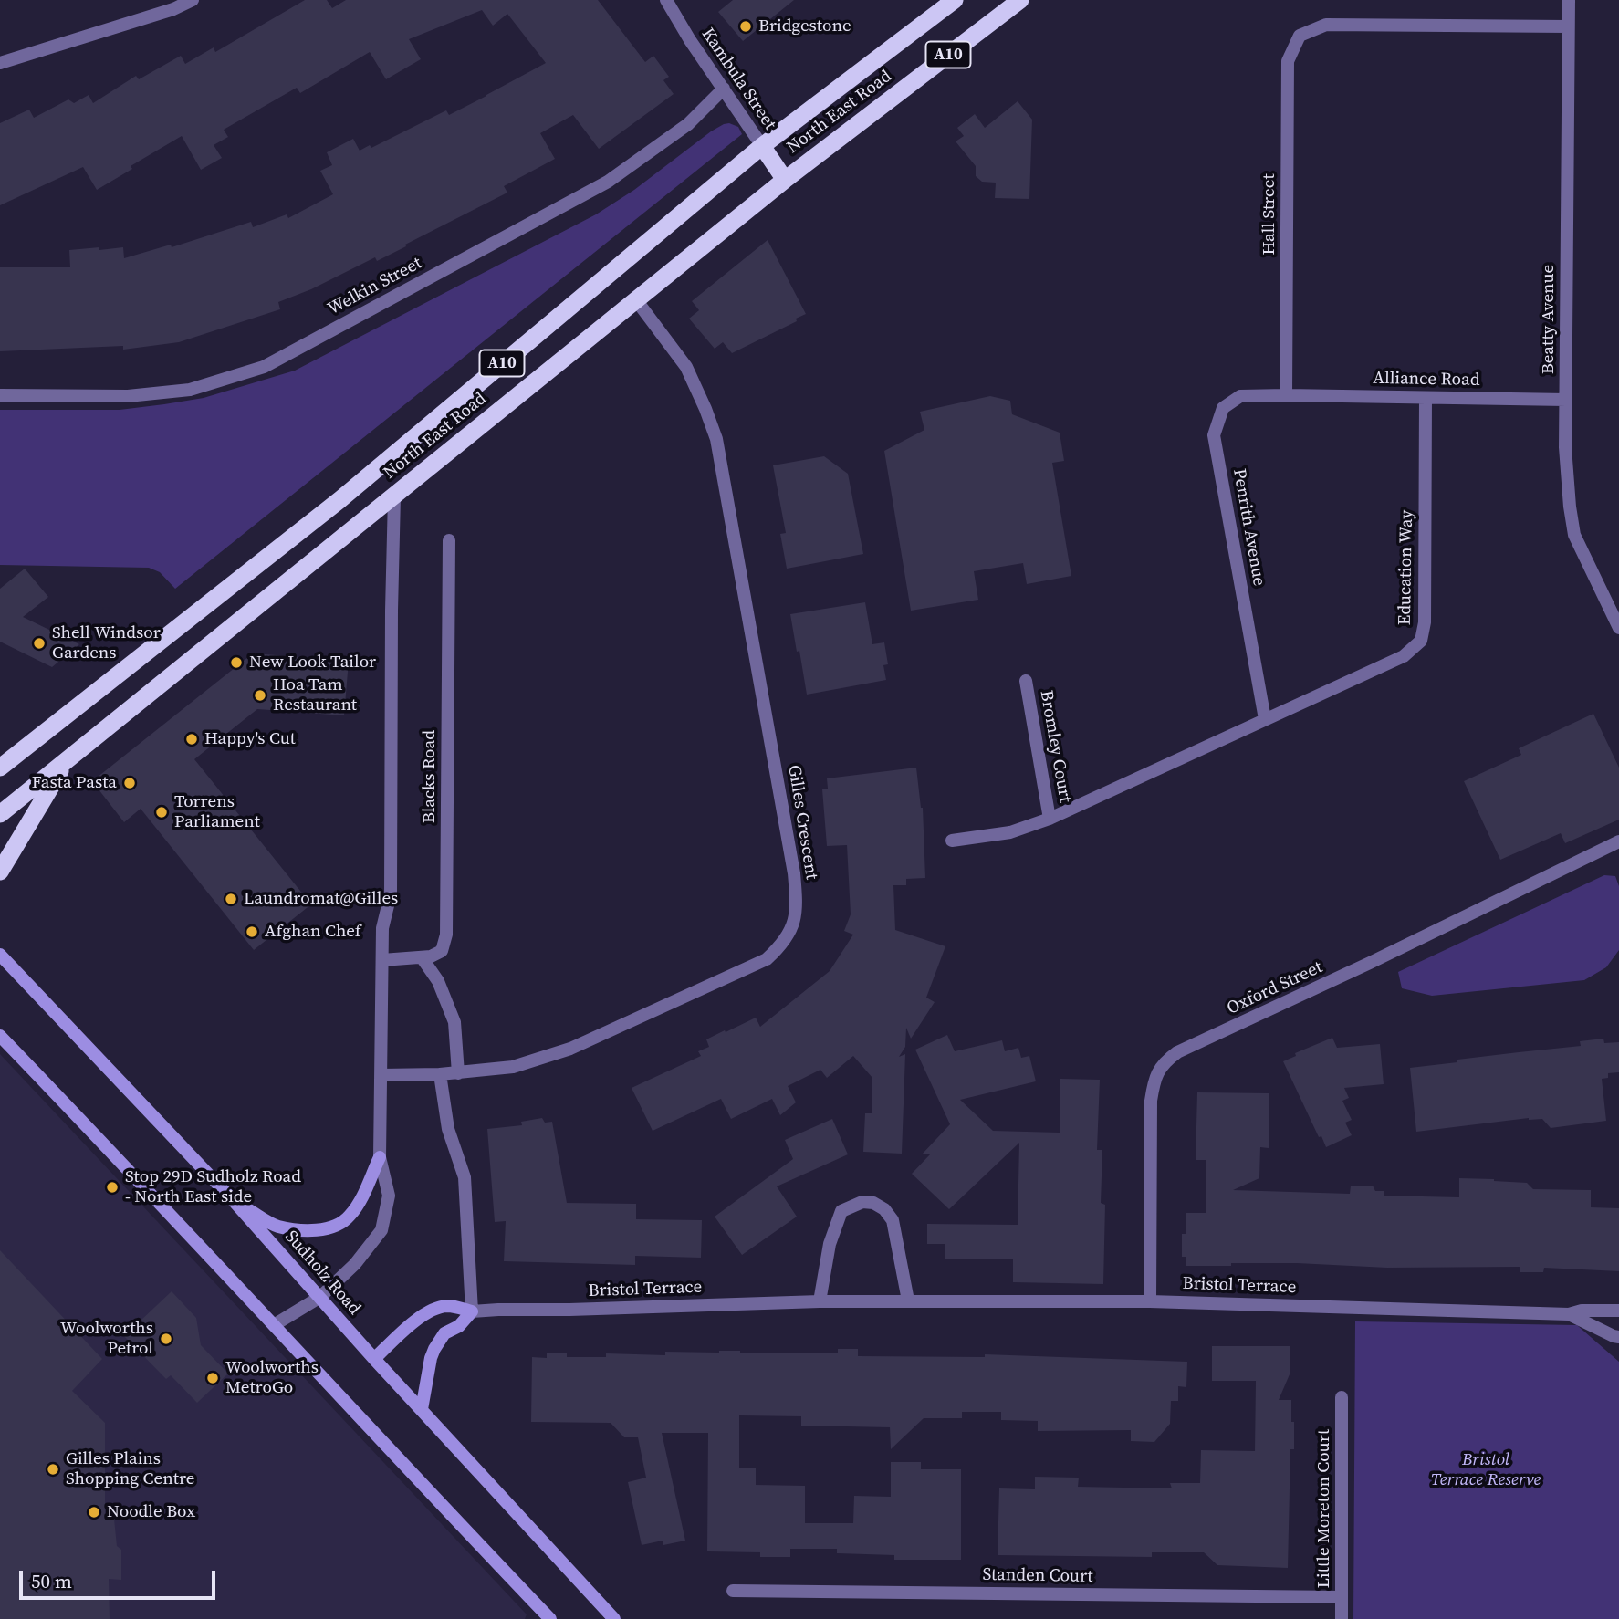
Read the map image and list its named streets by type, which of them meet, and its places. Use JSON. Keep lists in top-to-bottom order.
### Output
{
  "streets": {
    "highway": ["A10", "North East Road"],
    "main road": ["Sudholz Road"],
    "street": [
      "Kambula Street",
      "Hall Street",
      "Welkin Street",
      "Beatty Avenue",
      "Alliance Road",
      "Penrith Avenue",
      "Education Way",
      "Bromley Court",
      "Blacks Road",
      "Gilles Crescent",
      "Oxford Street",
      "Bristol Terrace",
      "Little Moreton Court",
      "Standen Court"
    ]
  },
  "crossings": [
    ["Kambula Street", "North East Road"],
    ["Kambula Street", "Welkin Street"],
    ["North East Road", "Gilles Crescent"],
    ["Hall Street", "Beatty Avenue"],
    ["Hall Street", "Alliance Road"],
    ["Hall Street", "Penrith Avenue"],
    ["Beatty Avenue", "Alliance Road"],
    ["Alliance Road", "Penrith Avenue"],
    ["Alliance Road", "Education Way"],
    ["Penrith Avenue", "Education Way"],
    ["Education Way", "Bromley Court"],
    ["Oxford Street", "Bristol Terrace"],
    ["Little Moreton Court", "Standen Court"]
  ],
  "parks": ["Bristol Terrace Reserve"],
  "places": [
    "Bridgestone",
    "Shell Windsor Gardens",
    "New Look Tailor",
    "Hoa Tam Restaurant",
    "Happy's Cut",
    "Fasta Pasta",
    "Torrens Parliament",
    "Laundromat@Gilles",
    "Afghan Chef",
    "Stop 29D Sudholz Road - North East side",
    "Woolworths Petrol",
    "Woolworths MetroGo",
    "Gilles Plains Shopping Centre",
    "Noodle Box"
  ],
  "scale_bar": "50 m"
}
